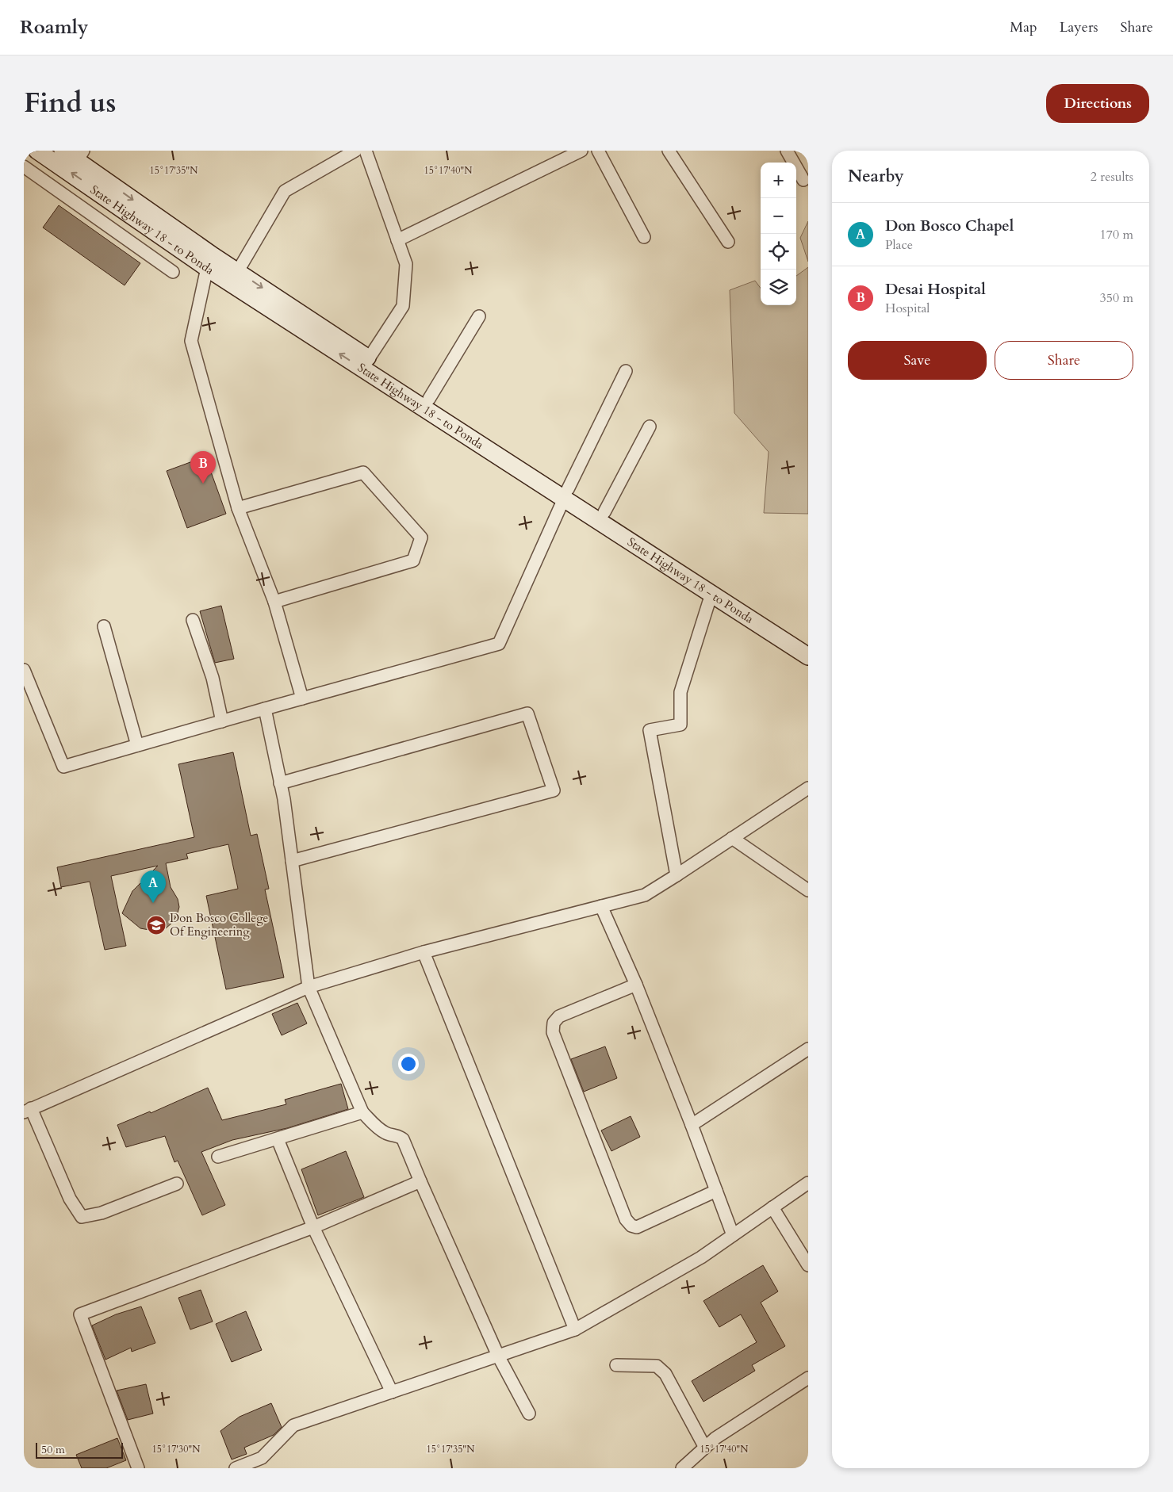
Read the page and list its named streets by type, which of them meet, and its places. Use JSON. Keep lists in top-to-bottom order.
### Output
{
  "streets": {
    "main road": ["State Highway 18 - to Ponda"]
  },
  "places": {
    "school or university": ["Don Bosco College Of Engineering"]
  },
  "scale_bar": "50 m",
  "page": {
    "header": "Roamly",
    "nav": ["Map", "Layers", "Share"],
    "title": "Find us",
    "buttons": [
      "Directions",
      ["Save", "Share"]
    ],
    "heading": ["Nearby", "2 results"],
    "map_buttons": ["+", "−"],
    "list": [
      {
        "mark": "A",
        "name": "Don Bosco Chapel",
        "note": "Place",
        "value": "170 m"
      },
      {
        "mark": "B",
        "name": "Desai Hospital",
        "note": "Hospital",
        "value": "350 m"
      }
    ],
    "pins": ["B", "A"],
    "scale": "50 m"
  },
  "coordinates": ["15°17'35\"N", "15°17'40\"N", "15°17'30\"N"]
}
